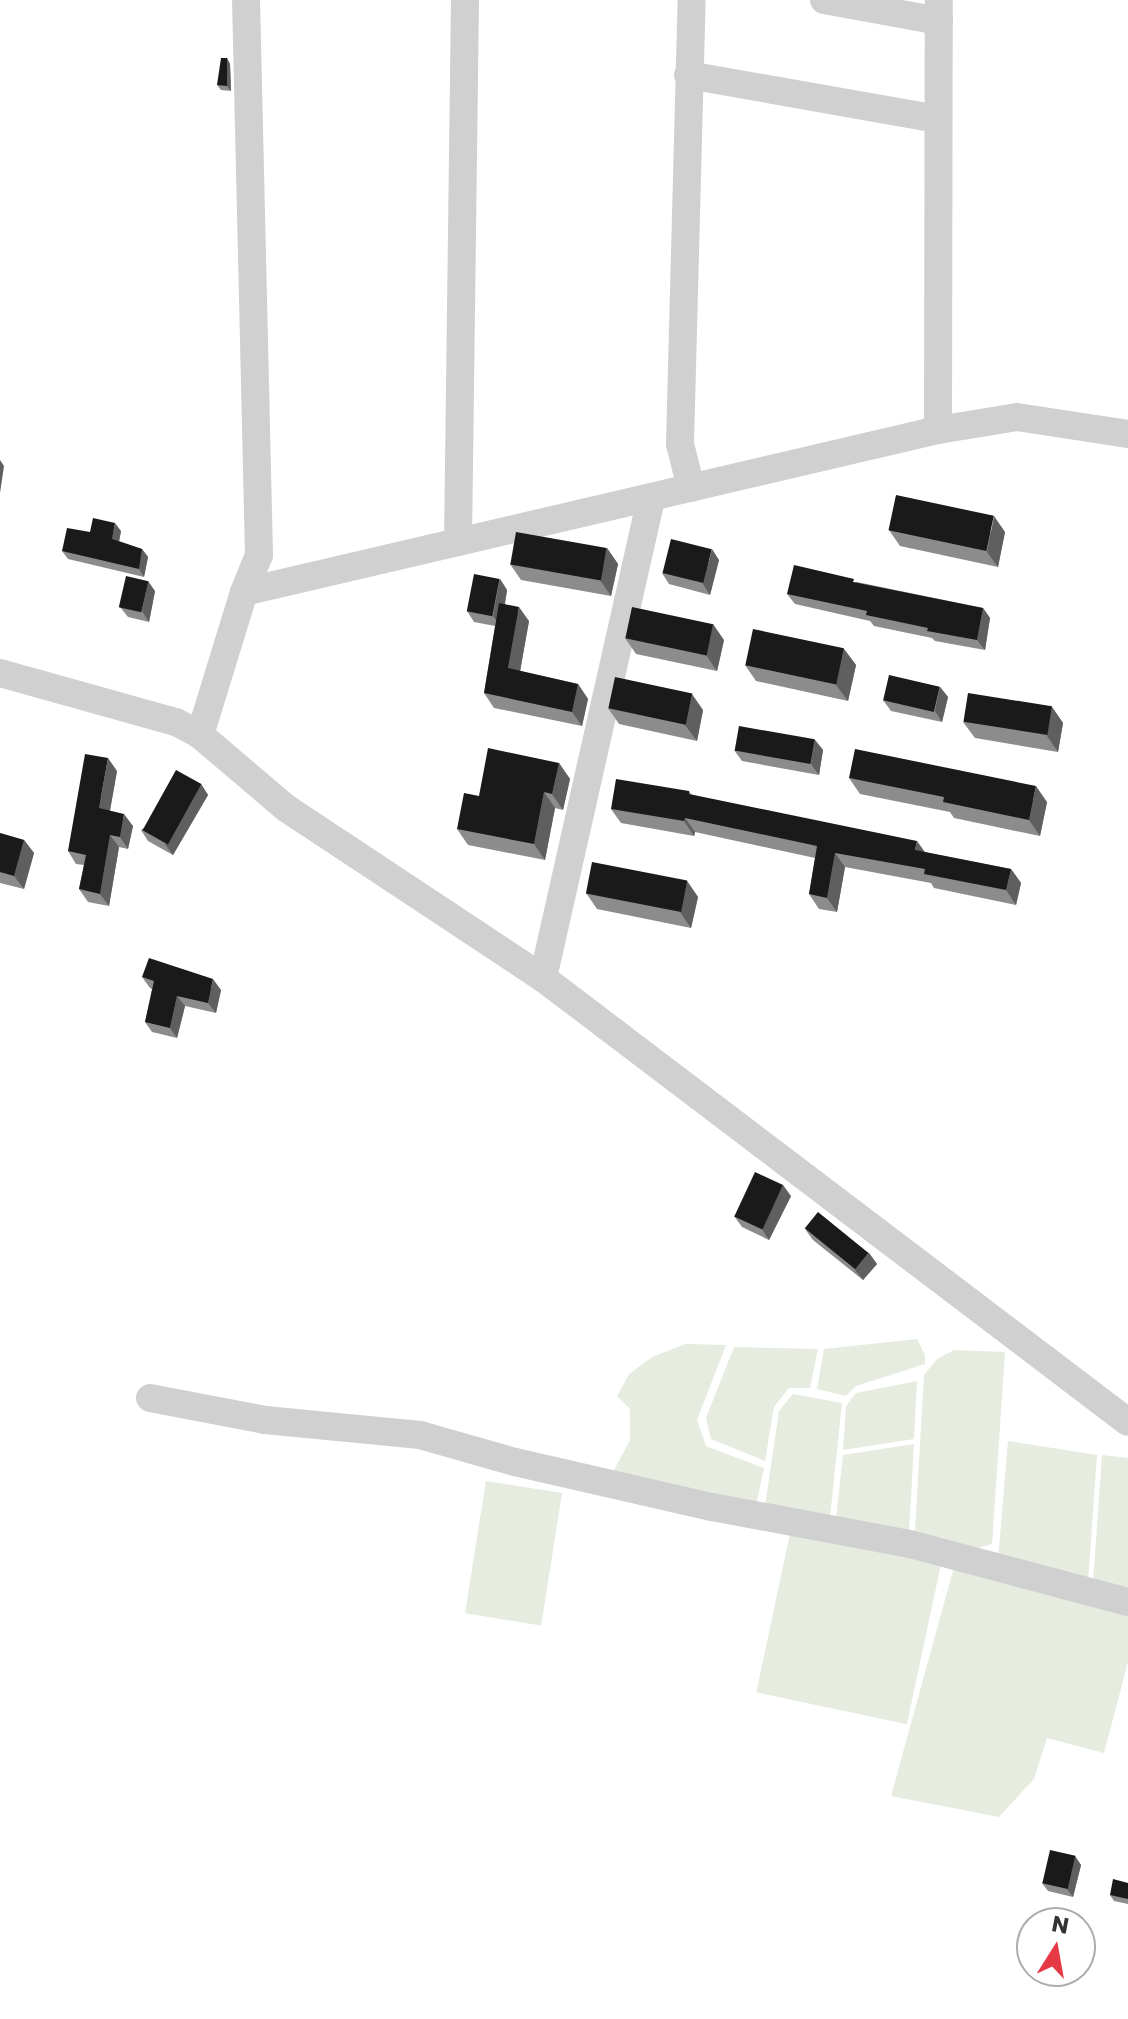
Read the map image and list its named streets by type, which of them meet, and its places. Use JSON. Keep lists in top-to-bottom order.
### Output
{
  "north": "top"
}
